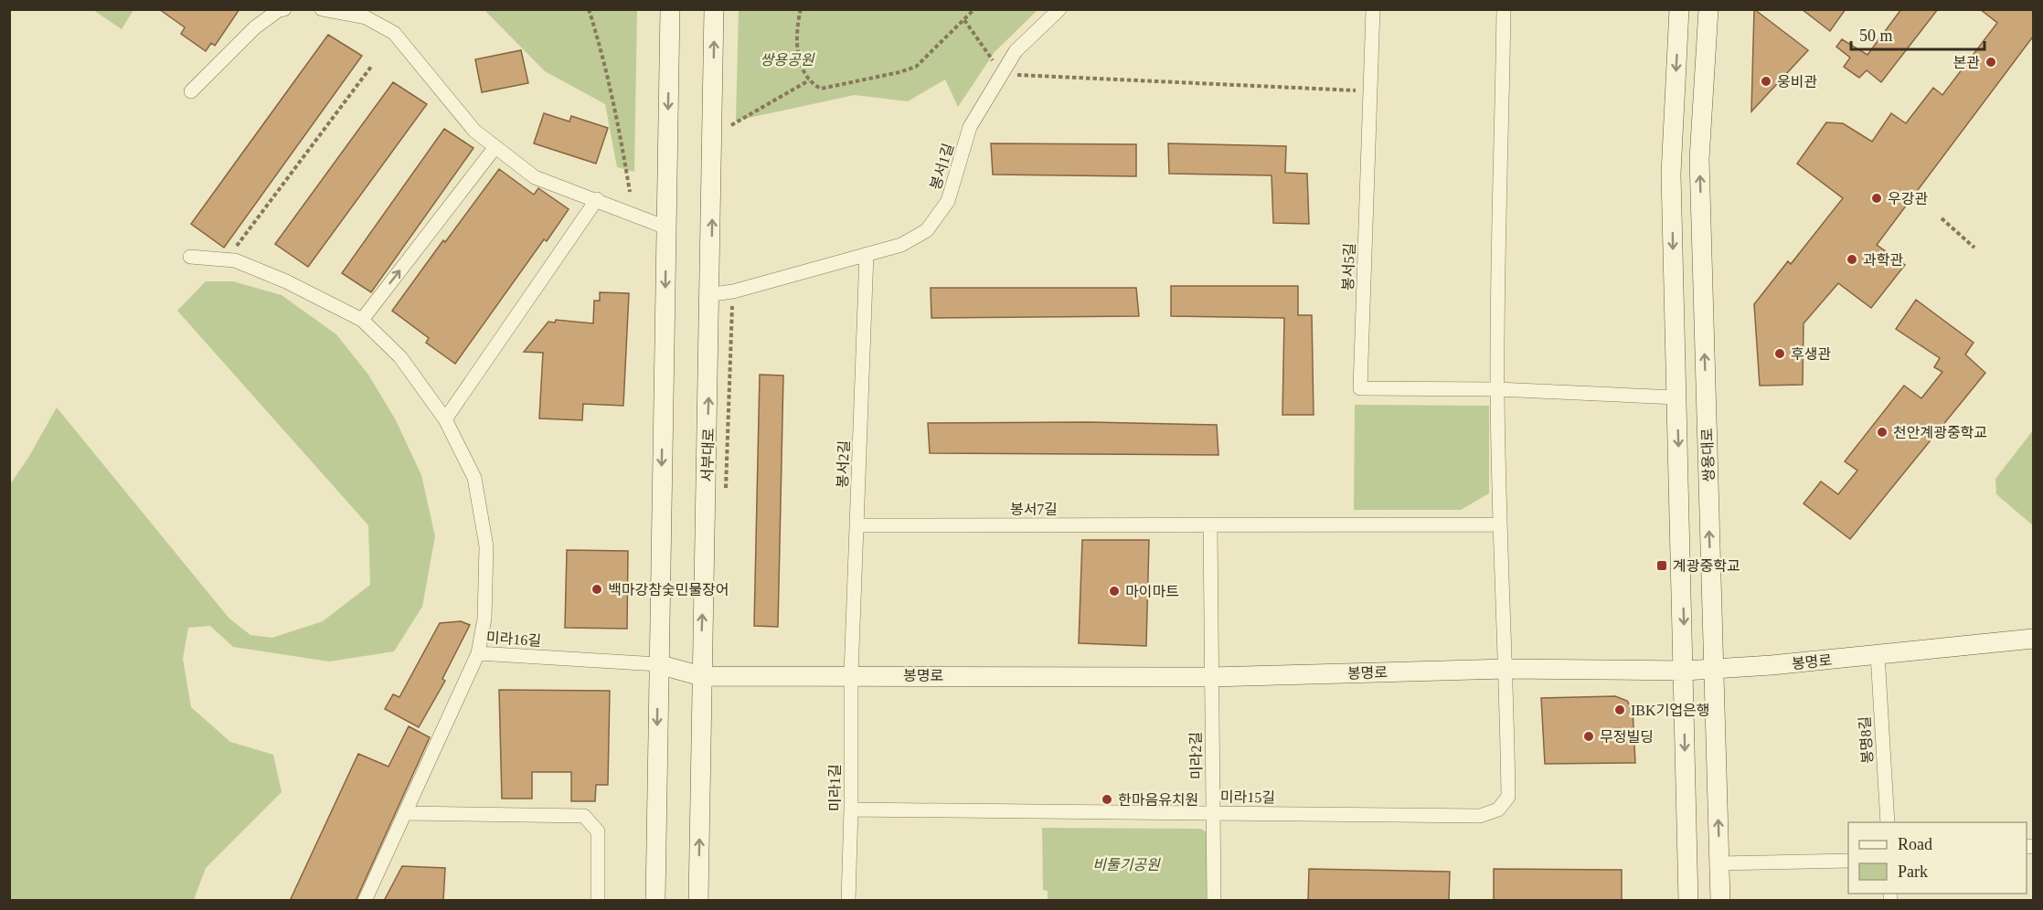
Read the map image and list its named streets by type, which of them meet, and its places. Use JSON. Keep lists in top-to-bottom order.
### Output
{
  "streets": {
    "main road": ["서부대로", "쌍용대로", "봉명로"],
    "street": [
      "봉서1길",
      "봉서5길",
      "봉서2길",
      "봉서7길",
      "미라16길",
      "봉명8길",
      "미라2길",
      "미라1길",
      "미라15길"
    ]
  },
  "crossings": [
    ["봉서1길", "서부대로"],
    ["봉서1길", "봉서2길"],
    ["봉서5길", "쌍용대로"],
    ["서부대로", "봉명로"],
    ["쌍용대로", "봉명로"],
    ["봉서2길", "봉서7길"],
    ["봉서2길", "봉명로"],
    ["봉서2길", "미라1길"],
    ["미라16길", "봉명로"],
    ["봉명로", "봉명8길"],
    ["봉명로", "미라2길"],
    ["봉명로", "미라1길"],
    ["봉명로", "미라15길"],
    ["미라2길", "미라15길"],
    ["미라1길", "미라15길"]
  ],
  "parks": ["쌍용공원", "비둘기공원"],
  "places": {
    "other": [
      "본관",
      "웅비관",
      "우강관",
      "과학관",
      "후생관",
      "천안계광중학교",
      "백마강참숯민물장어",
      "마이마트",
      "IBK기업은행",
      "무정빌딩",
      "한마음유치원"
    ],
    "transit": ["계광중학교"]
  },
  "legend": ["Road", "Park"],
  "scale_bar": "50 m"
}
